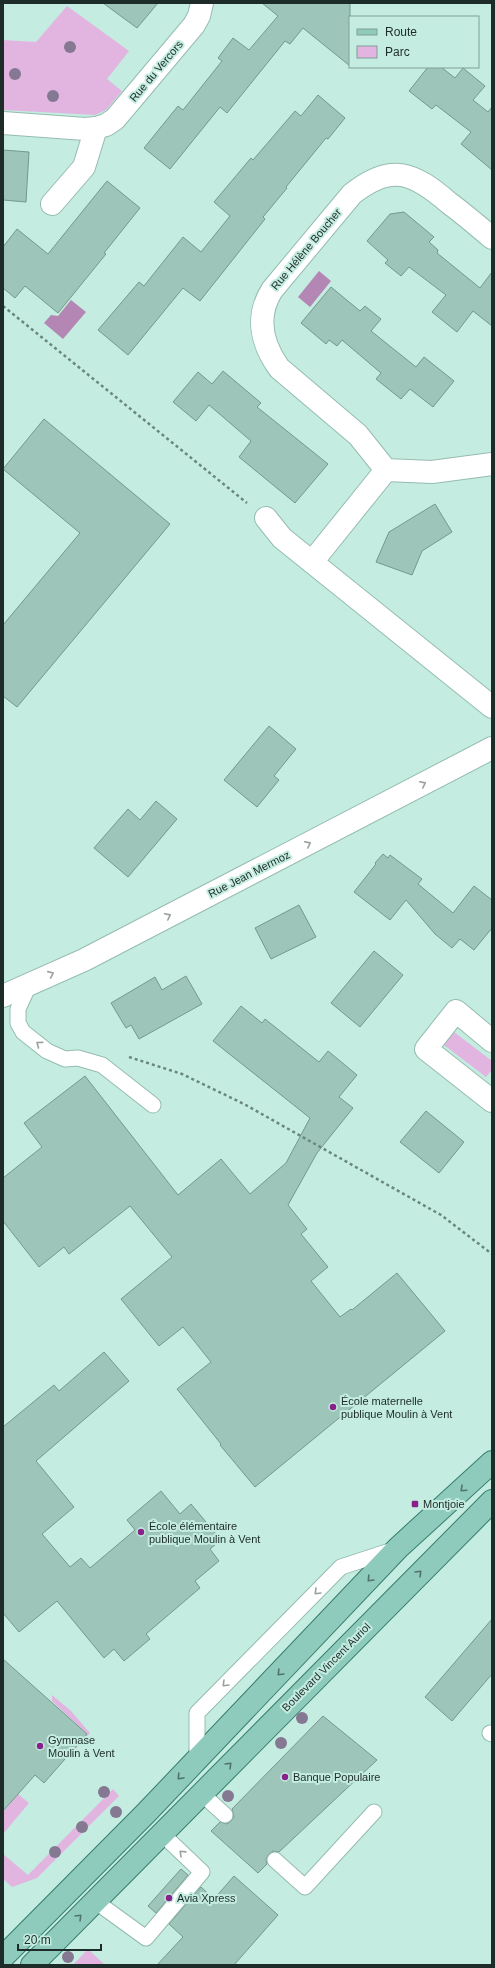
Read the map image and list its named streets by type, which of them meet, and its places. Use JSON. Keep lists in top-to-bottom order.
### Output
{
  "streets": {
    "main road": ["Boulevard Vincent Auriol"],
    "street": ["Rue du Vercors", "Rue Hélène Boucher", "Rue Jean Mermoz"]
  },
  "one_way": ["Rue Jean Mermoz"],
  "places": {
    "other": [
      "École maternelle publique Moulin à Vent",
      "École élémentaire publique Moulin à Vent",
      "Gymnase Moulin à Vent",
      "Banque Populaire",
      "Avia Xpress"
    ],
    "transit": ["Montjoie"]
  },
  "legend": ["Route", "Parc"],
  "scale_bar": "20 m"
}
